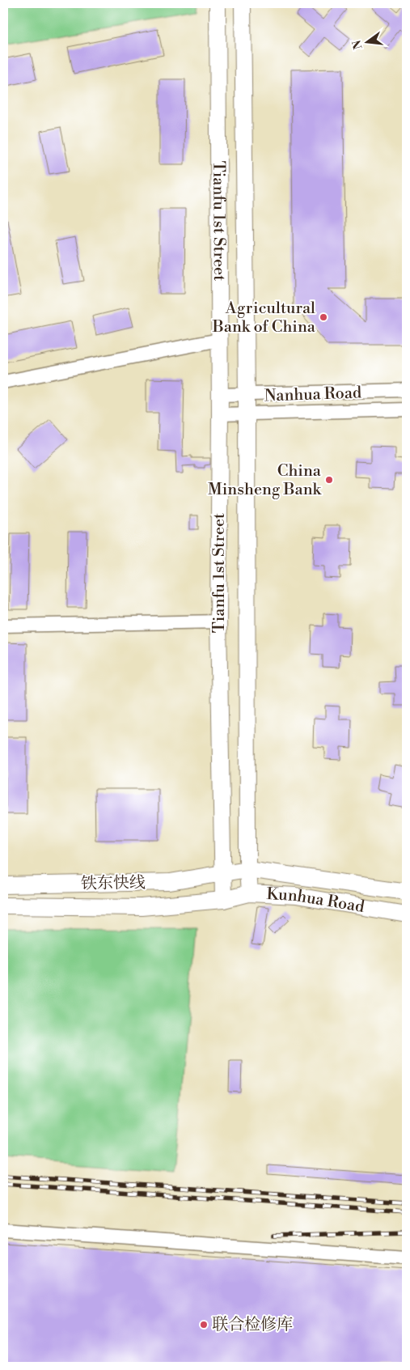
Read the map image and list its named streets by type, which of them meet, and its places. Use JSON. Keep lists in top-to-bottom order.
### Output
{
  "streets": {
    "main road": ["Tianfu 1st Street", "铁东快线", "Kunhua Road"],
    "street": ["Nanhua Road"]
  },
  "crossings": [
    ["Tianfu 1st Street", "Nanhua Road"],
    ["Tianfu 1st Street", "铁东快线"],
    ["Tianfu 1st Street", "Kunhua Road"],
    ["铁东快线", "Kunhua Road"]
  ],
  "places": ["Agricultural Bank of China", "China Minsheng Bank", "联合检修库"],
  "north": "left"
}
